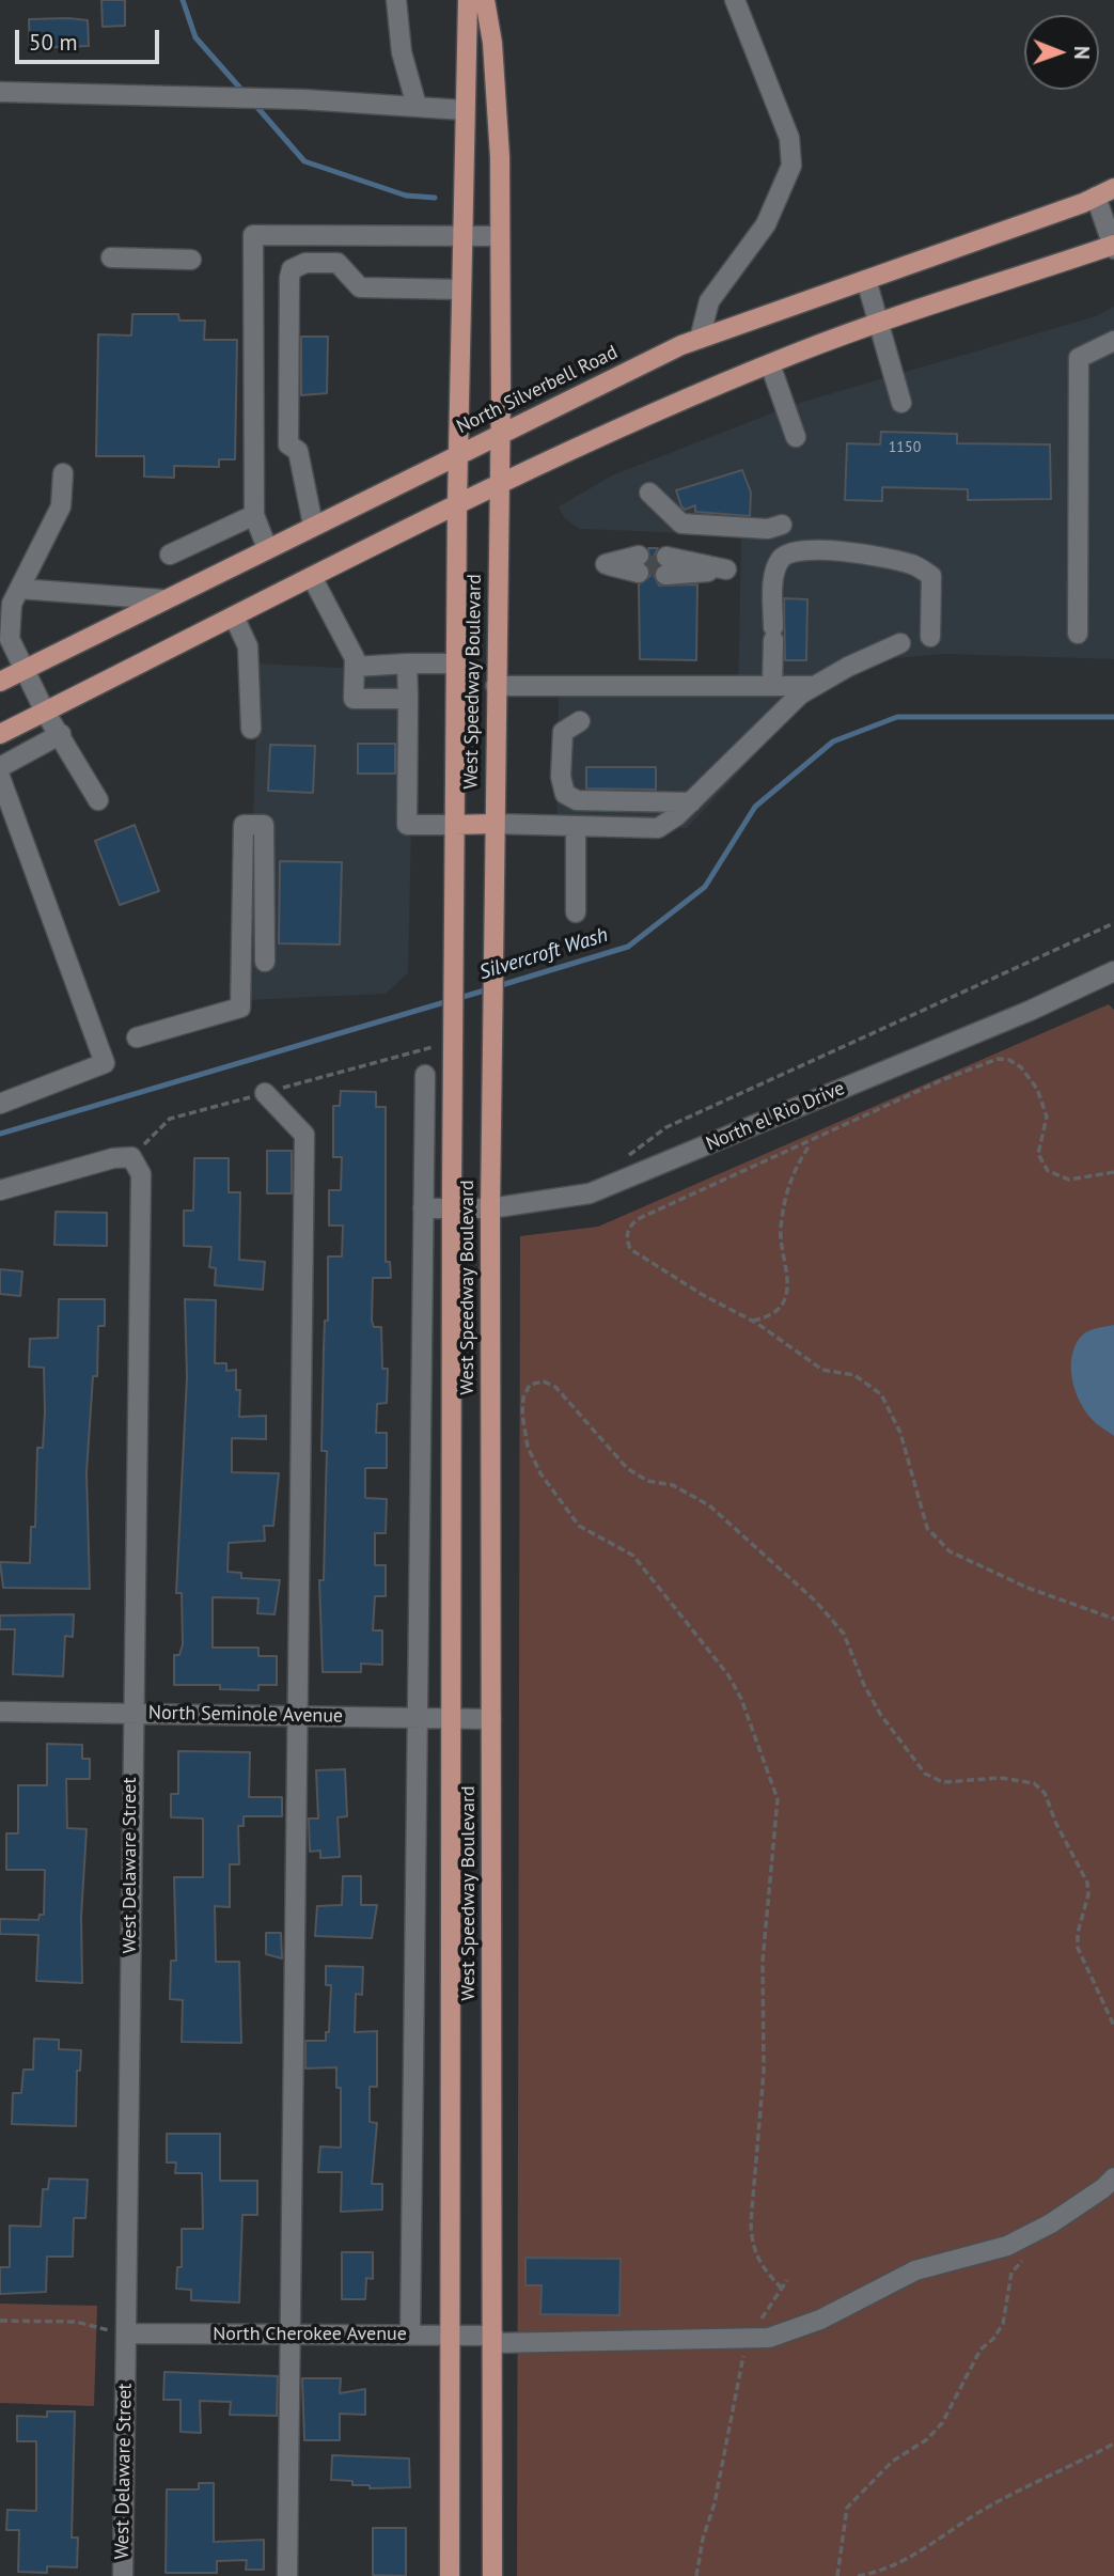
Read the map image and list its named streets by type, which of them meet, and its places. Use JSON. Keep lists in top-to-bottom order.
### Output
{
  "streets": {
    "main road": ["North Silverbell Road", "West Speedway Boulevard"],
    "street": [
      "North el Rio Drive",
      "North Seminole Avenue",
      "West Delaware Street",
      "North Cherokee Avenue"
    ]
  },
  "crossings": [
    ["North Silverbell Road", "West Speedway Boulevard"],
    ["West Speedway Boulevard", "North el Rio Drive"],
    ["West Speedway Boulevard", "North Seminole Avenue"],
    ["West Speedway Boulevard", "North Cherokee Avenue"],
    ["North Seminole Avenue", "West Delaware Street"],
    ["West Delaware Street", "North Cherokee Avenue"]
  ],
  "water": ["Silvercroft Wash"],
  "house_numbers": ["1150"],
  "scale_bar": "50 m",
  "north": "right"
}
